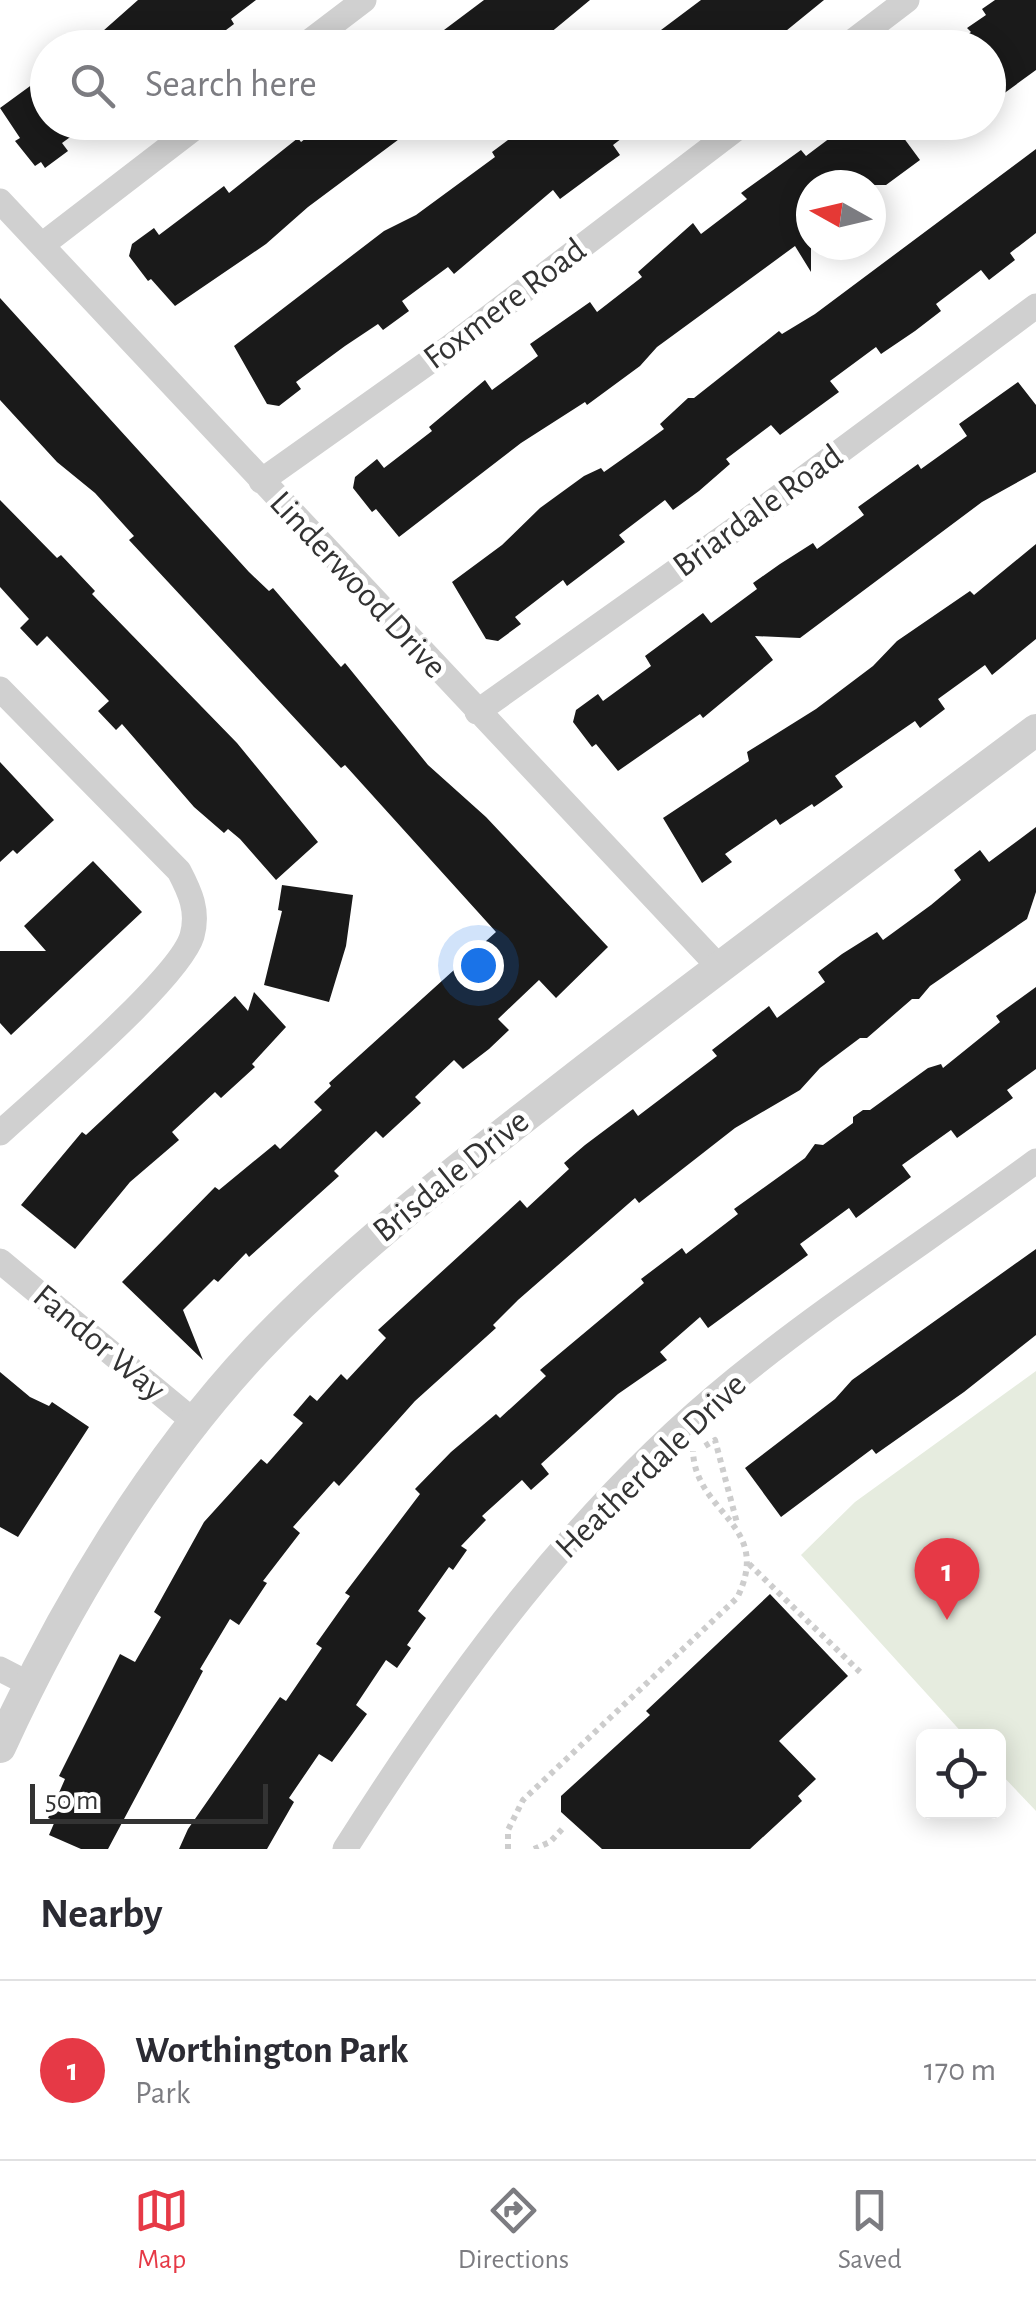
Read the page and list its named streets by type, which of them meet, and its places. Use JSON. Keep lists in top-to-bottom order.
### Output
{
  "streets": {
    "street": [
      "Foxmere Road",
      "Briardale Road",
      "Linderwood Drive",
      "Brisdale Drive",
      "Fandor Way",
      "Heatherdale Drive"
    ]
  },
  "crossings": [
    ["Foxmere Road", "Linderwood Drive"],
    ["Briardale Road", "Linderwood Drive"],
    ["Linderwood Drive", "Brisdale Drive"],
    ["Brisdale Drive", "Fandor Way"]
  ],
  "scale_bar": "50 m",
  "north": "left",
  "page": {
    "search": "Search here",
    "pins": "1",
    "scale": "50 m",
    "heading": "Nearby",
    "list": [
      {
        "mark": "1",
        "name": "Worthington Park",
        "note": "Park",
        "value": "170 m"
      }
    ],
    "nav": ["Map", "Directions", "Saved"]
  }
}
